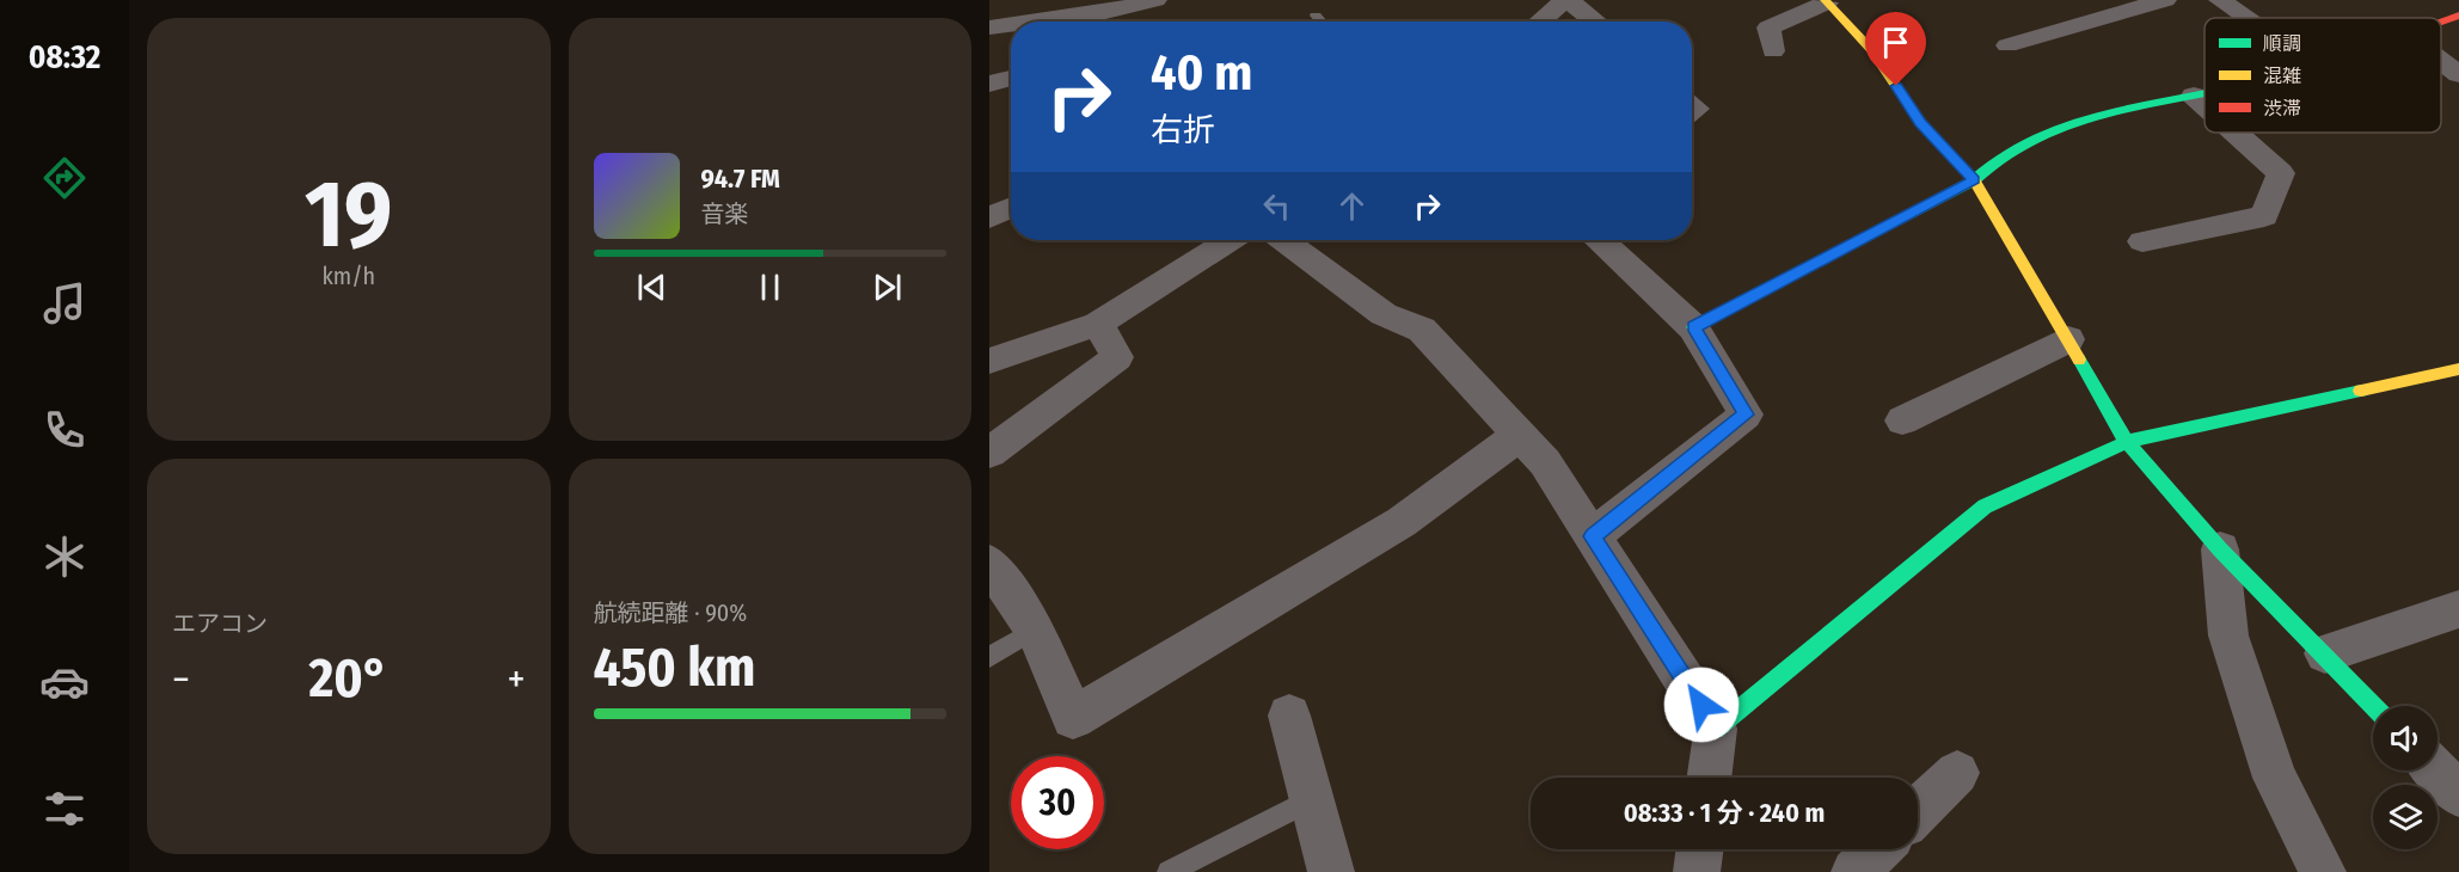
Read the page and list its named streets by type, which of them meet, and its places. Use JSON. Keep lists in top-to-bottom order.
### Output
{
  "legend": ["順調", "混雑", "渋滞"],
  "page": {
    "tabs": "08:32",
    "tile": [
      ["19", "km/h"],
      "エアコン",
      ["航続距離 · 90%", "450 km"]
    ],
    "turn": ["40 m", "右折"],
    "song": ["94.7 FM", "音楽"],
    "heat": ["−", "20°", "+"],
    "limit": "30",
    "trip": "08:33 · 1 分 · 240 m"
  }
}
